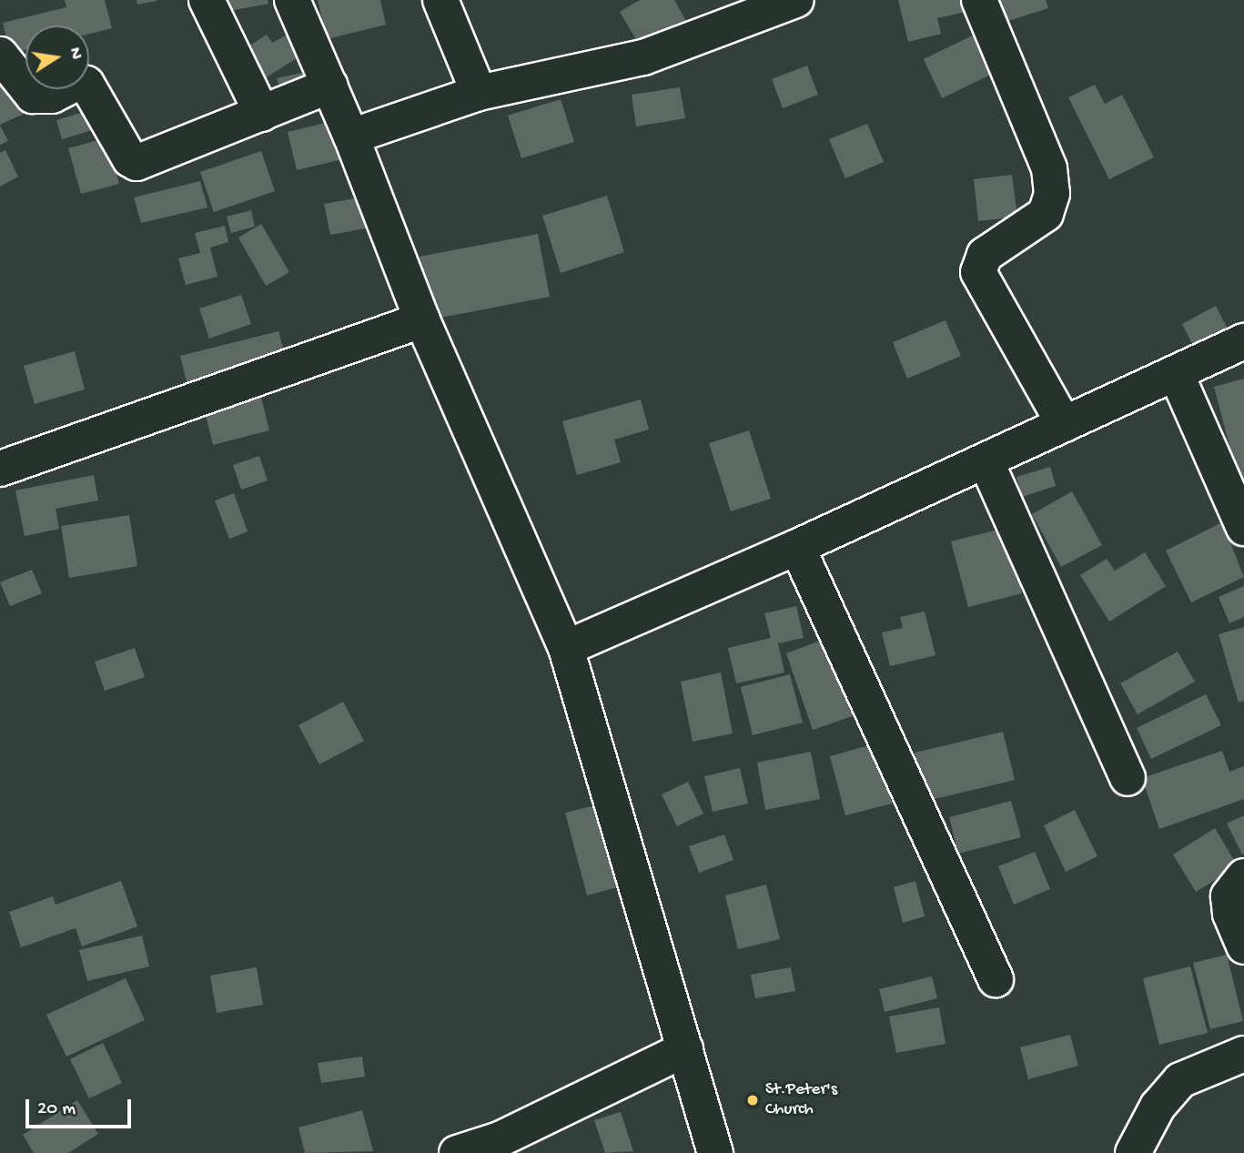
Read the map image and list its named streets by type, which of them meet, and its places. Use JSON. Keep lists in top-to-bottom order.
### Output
{
  "places": ["St.Peter's Church"],
  "scale_bar": "20 m",
  "north": "right"
}
